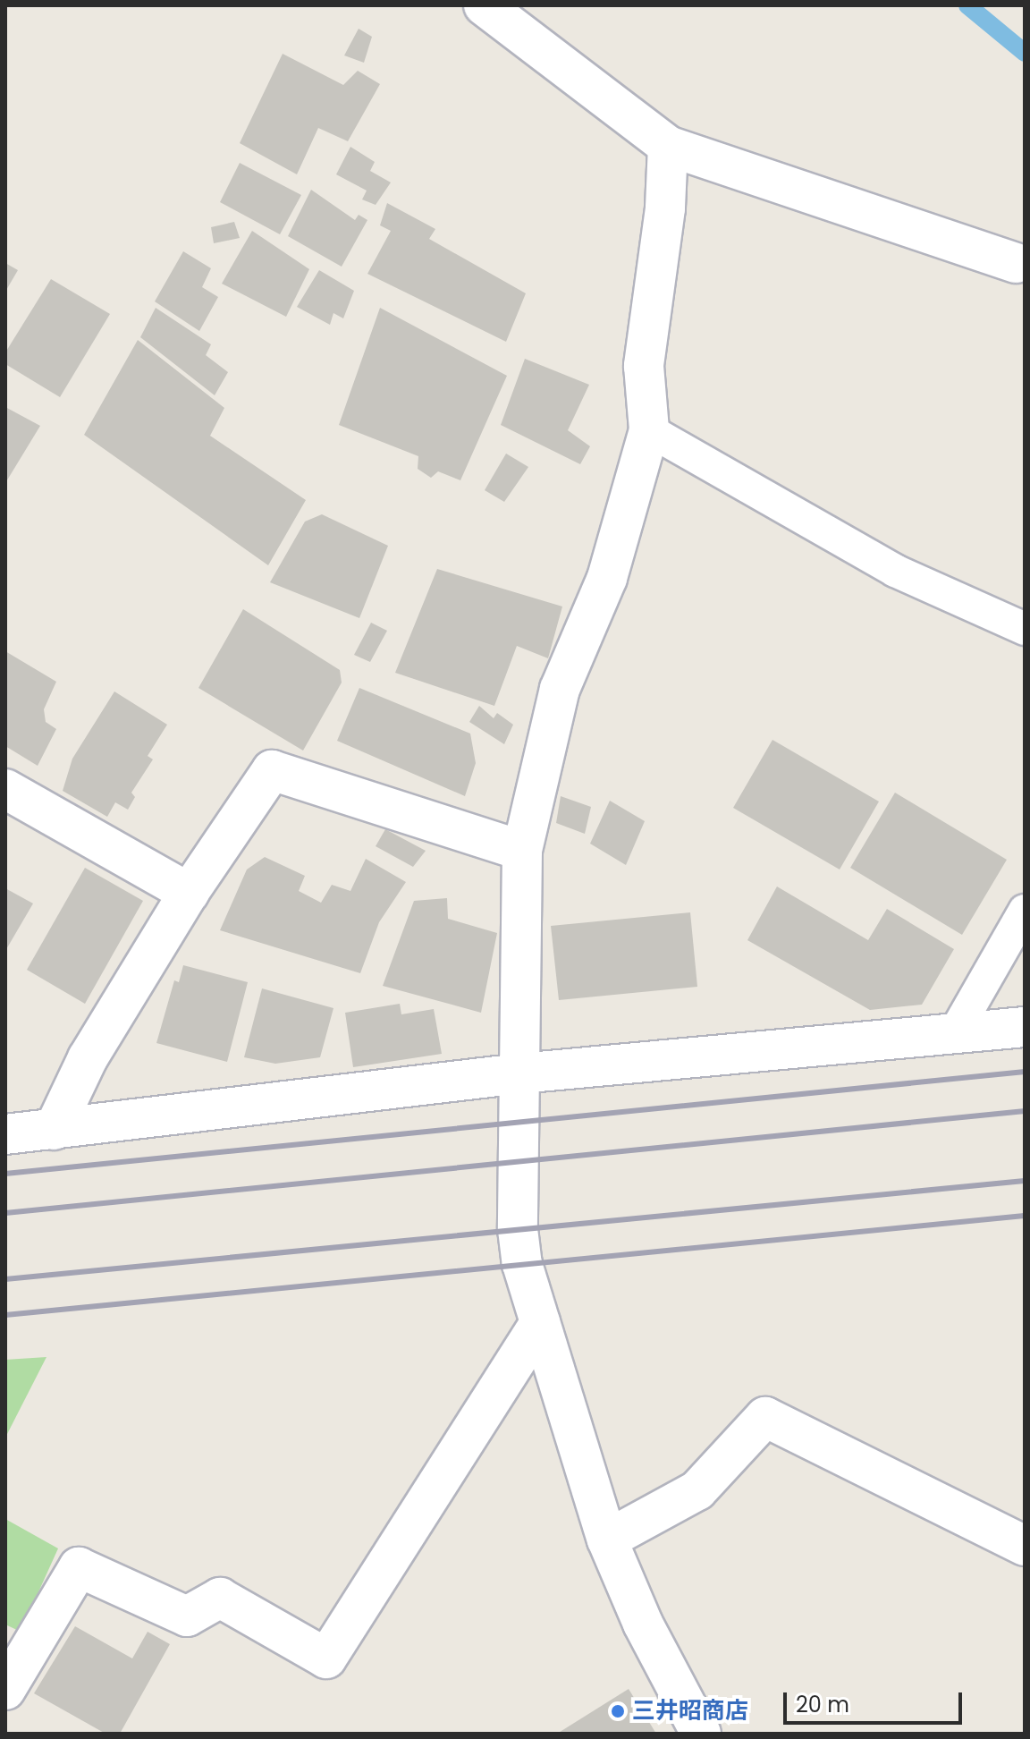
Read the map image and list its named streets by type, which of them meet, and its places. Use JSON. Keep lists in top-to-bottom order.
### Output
{
  "places": ["三井昭商店"],
  "scale_bar": "20 m"
}
